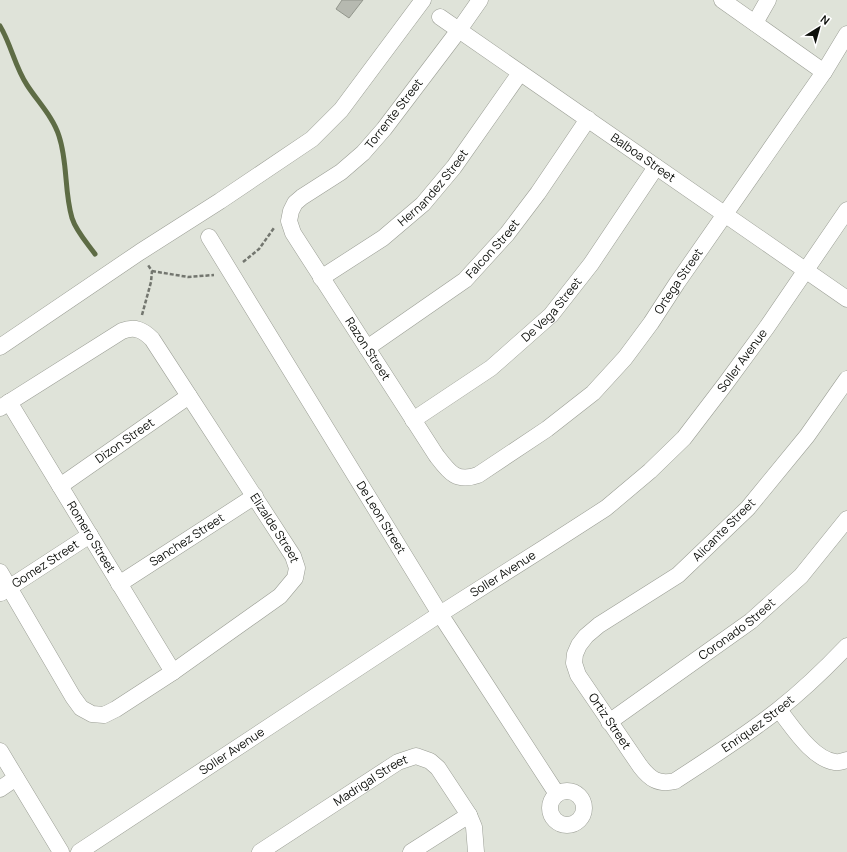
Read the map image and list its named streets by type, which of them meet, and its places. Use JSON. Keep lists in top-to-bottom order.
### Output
{
  "streets": {
    "street": [
      "Torrente Street",
      "Balboa Street",
      "Hernandez Street",
      "Falcon Street",
      "Ortega Street",
      "De Vega Street",
      "Razon Street",
      "Soller Avenue",
      "Dizon Street",
      "De Leon Street",
      "Elizalde Street",
      "Alicante Street",
      "Romero Street",
      "Sanchez Street",
      "Gomez Street",
      "Coronado Street",
      "Ortiz Street",
      "Enriquez Street",
      "Madrigal Street"
    ]
  },
  "crossings": [
    ["Torrente Street", "Balboa Street"],
    ["Torrente Street", "Razon Street"],
    ["Balboa Street", "Hernandez Street"],
    ["Balboa Street", "Falcon Street"],
    ["Balboa Street", "Ortega Street"],
    ["Balboa Street", "De Vega Street"],
    ["Balboa Street", "Soller Avenue"],
    ["Hernandez Street", "Razon Street"],
    ["Falcon Street", "Razon Street"],
    ["Ortega Street", "Razon Street"],
    ["De Vega Street", "Razon Street"],
    ["Soller Avenue", "De Leon Street"],
    ["Dizon Street", "Elizalde Street"],
    ["Dizon Street", "Romero Street"],
    ["Elizalde Street", "Romero Street"],
    ["Elizalde Street", "Sanchez Street"],
    ["Elizalde Street", "Gomez Street"],
    ["Alicante Street", "Ortiz Street"],
    ["Romero Street", "Sanchez Street"],
    ["Romero Street", "Gomez Street"],
    ["Coronado Street", "Ortiz Street"],
    ["Ortiz Street", "Enriquez Street"]
  ],
  "north": "top right"
}
